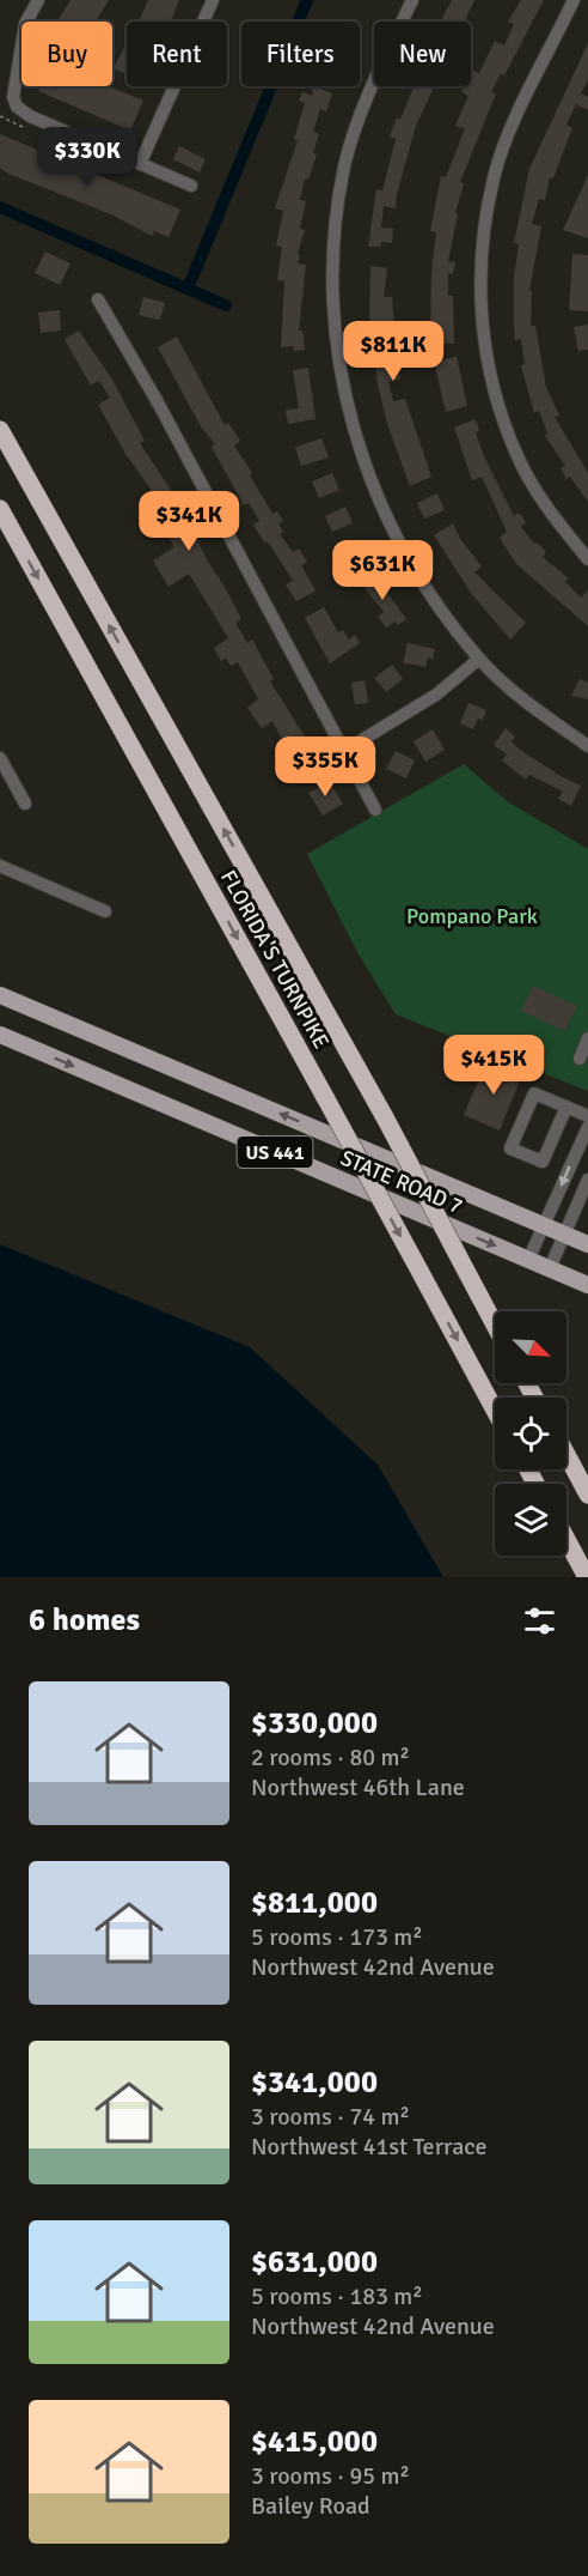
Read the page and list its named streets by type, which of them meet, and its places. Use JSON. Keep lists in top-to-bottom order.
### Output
{
  "streets": {
    "highway": ["FLORIDA'S TURNPIKE"],
    "main road": ["US 441", "STATE ROAD 7"]
  },
  "parks": ["Pompano Park"],
  "north": "bottom right",
  "page": {
    "chip": [
      "Buy",
      "Rent",
      "Filters",
      "New"
    ],
    "price": [
      "$330K",
      "$811K",
      "$341K",
      "$631K",
      "$355K",
      "$415K"
    ],
    "heading": "6 homes",
    "list": [
      {
        "name": "$330,000",
        "note": "2 rooms · 80 m² · Northwest 46th Lane"
      },
      {
        "name": "$811,000",
        "note": "5 rooms · 173 m² · Northwest 42nd Avenue"
      },
      {
        "name": "$341,000",
        "note": "3 rooms · 74 m² · Northwest 41st Terrace"
      },
      {
        "name": "$631,000",
        "note": "5 rooms · 183 m² · Northwest 42nd Avenue"
      },
      {
        "name": "$415,000",
        "note": "3 rooms · 95 m² · Bailey Road"
      }
    ]
  }
}
